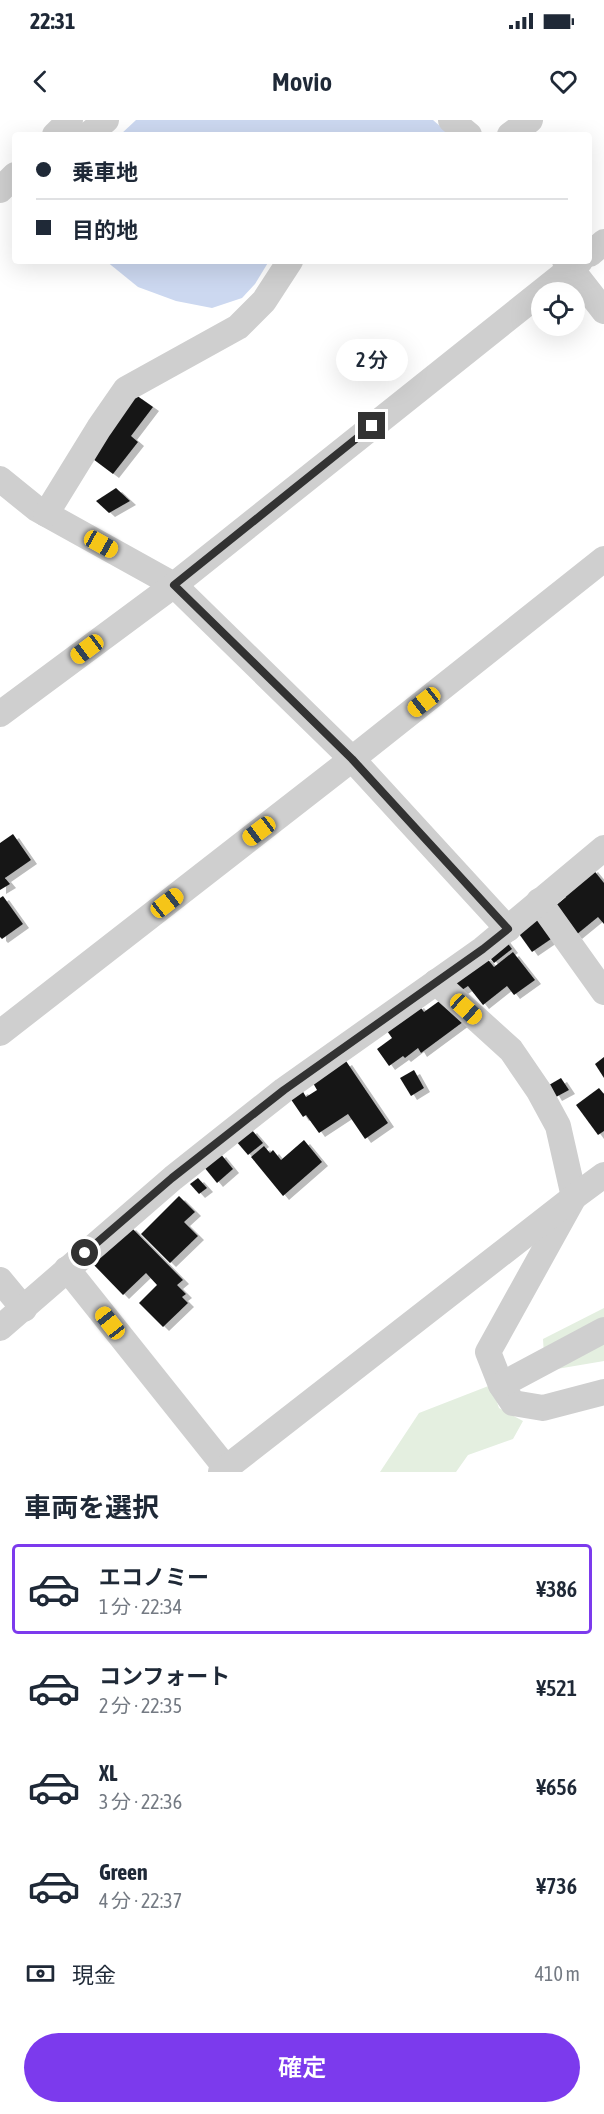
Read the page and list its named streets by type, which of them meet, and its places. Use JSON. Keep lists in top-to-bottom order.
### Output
{
  "page": {
    "status": "22:31",
    "header": "Movio",
    "banner": ["乗車地", "目的地"],
    "bubble": "2 分",
    "heading": "車両を選択",
    "list": [
      {
        "name": "エコノミー",
        "note": "1 分 · 22:34",
        "value": "¥386"
      },
      {
        "name": "コンフォート",
        "note": "2 分 · 22:35",
        "value": "¥521"
      },
      {
        "name": "XL",
        "note": "3 分 · 22:36",
        "value": "¥656"
      },
      {
        "name": "Green",
        "note": "4 分 · 22:37",
        "value": "¥736"
      }
    ],
    "pay": ["現金", "410 m"],
    "buttons": "確定"
  }
}
